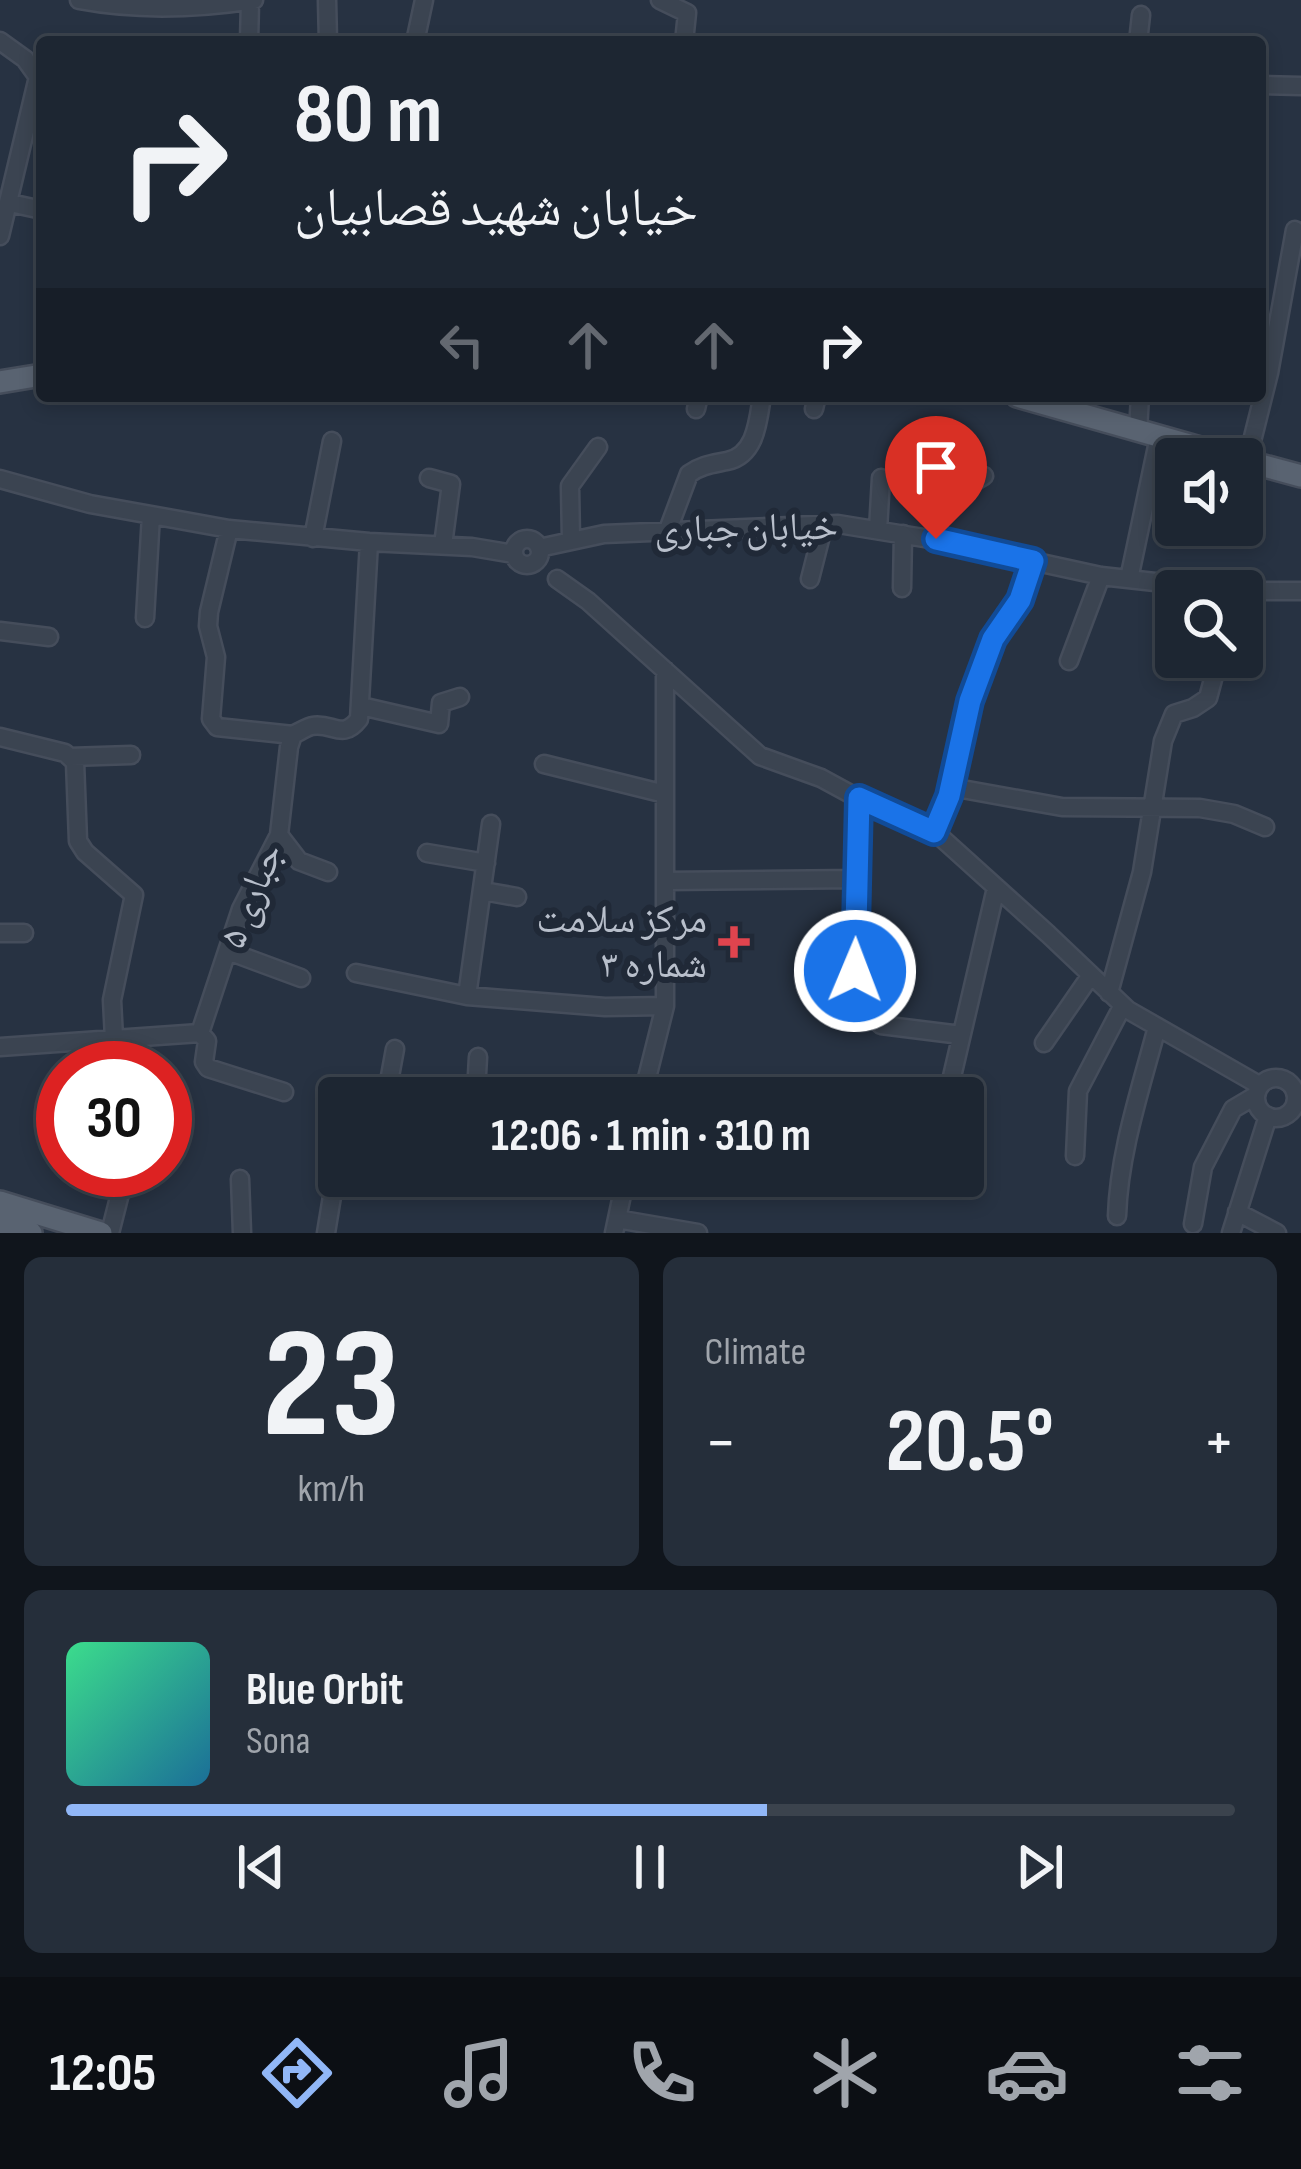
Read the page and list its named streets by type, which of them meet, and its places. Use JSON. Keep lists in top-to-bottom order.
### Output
{
  "streets": {
    "street": ["خیابان جباری", "جباری ۵"]
  },
  "places": {
    "health": ["مرکز سلامت شماره ۳"]
  },
  "page": {
    "turn": ["80 m", "خیابان شهید قصابیان"],
    "limit": "30",
    "trip": "12:06 · 1 min · 310 m",
    "tile": [
      ["23", "km/h"],
      "Climate"
    ],
    "heat": ["−", "20.5°", "+"],
    "song": ["Blue Orbit", "Sona"],
    "tabs": "12:05"
  }
}
